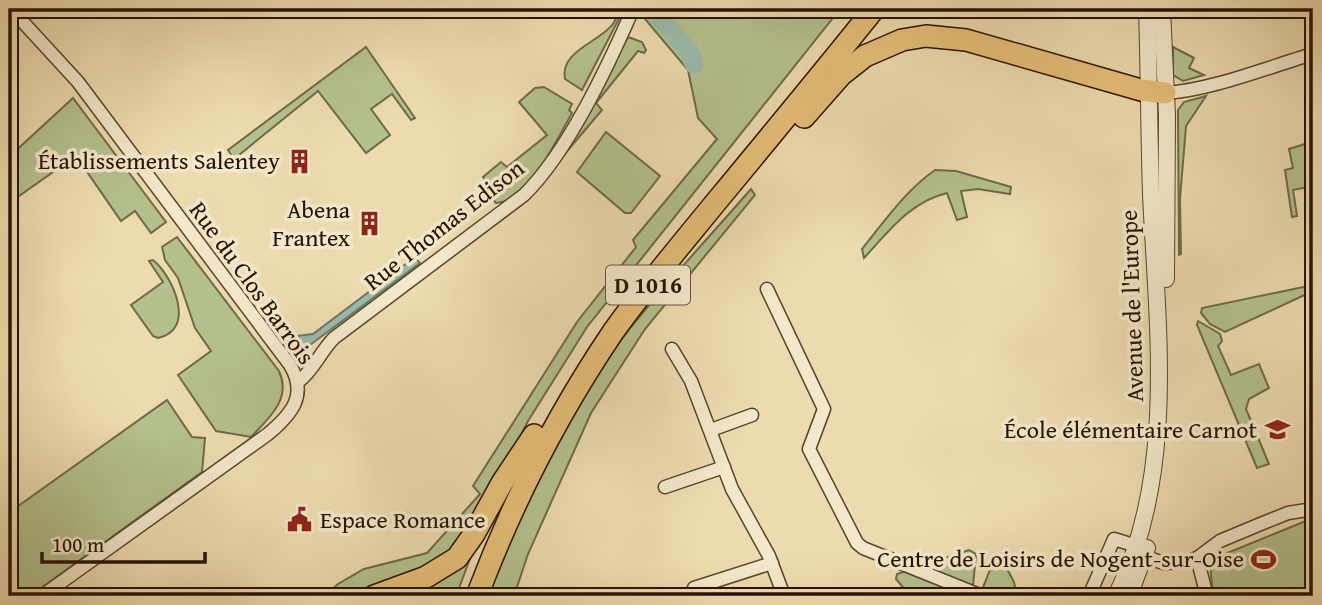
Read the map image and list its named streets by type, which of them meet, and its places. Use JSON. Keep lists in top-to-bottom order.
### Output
{
  "streets": {
    "highway": ["D 1016"],
    "street": ["Rue Thomas Edison", "Rue du Clos Barrois", "Avenue de l'Europe"]
  },
  "crossings": [
    ["Rue Thomas Edison", "Rue du Clos Barrois"],
    ["D 1016", "Avenue de l'Europe"]
  ],
  "places": {
    "building": ["Établissements Salentey", "Abena Frantex"],
    "school or university": ["École élémentaire Carnot"],
    "public building": ["Espace Romance"],
    "sports": ["Centre de Loisirs de Nogent-sur-Oise"]
  },
  "scale_bar": "100 m"
}
